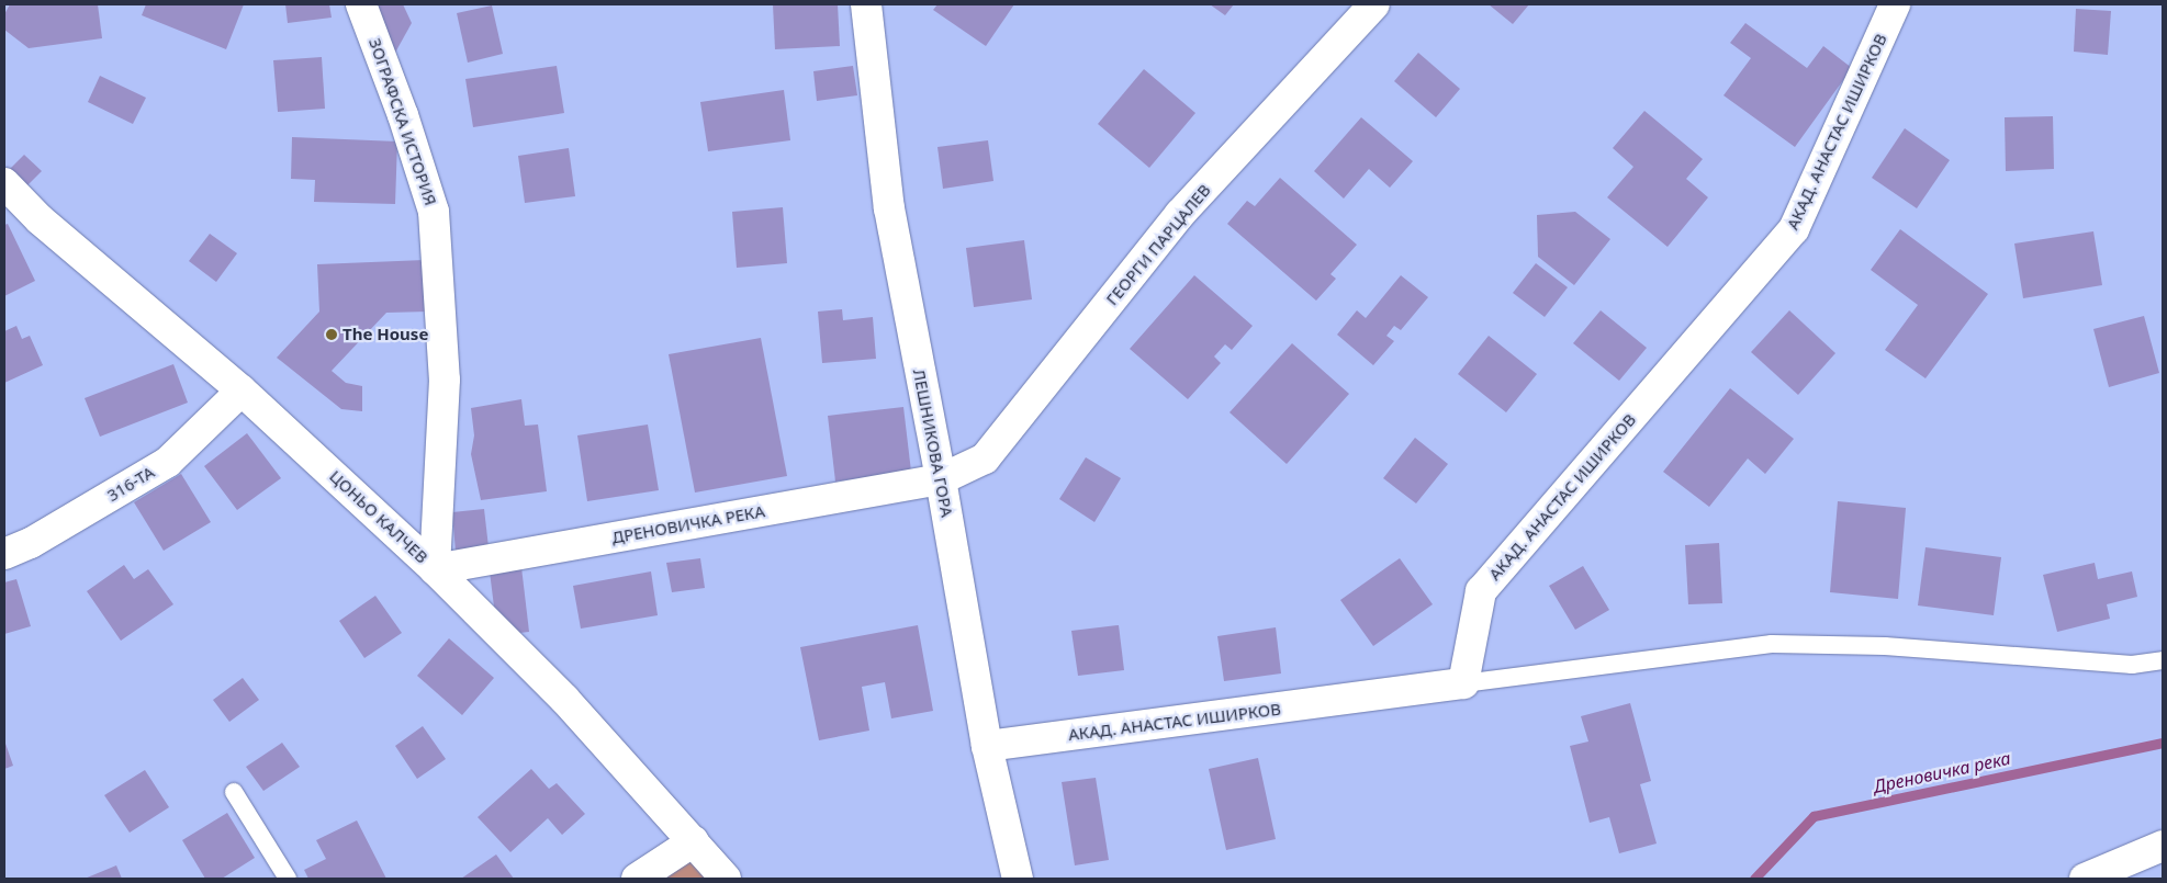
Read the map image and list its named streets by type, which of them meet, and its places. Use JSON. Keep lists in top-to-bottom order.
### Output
{
  "streets": {
    "street": [
      "ЗОГРАФСКА ИСТОРИЯ",
      "АКАД. АНАСТАС ИШИРКОВ",
      "ГЕОРГИ ПАРЦАЛЕВ",
      "ЛЕШНИКОВА ГОРА",
      "316-ТА",
      "ЦОНЬО КАЛЧЕВ",
      "ДРЕНОВИЧКА РЕКА"
    ]
  },
  "crossings": [
    ["ЗОГРАФСКА ИСТОРИЯ", "ЦОНЬО КАЛЧЕВ"],
    ["ЗОГРАФСКА ИСТОРИЯ", "ДРЕНОВИЧКА РЕКА"],
    ["АКАД. АНАСТАС ИШИРКОВ", "ЛЕШНИКОВА ГОРА"],
    ["ГЕОРГИ ПАРЦАЛЕВ", "ЛЕШНИКОВА ГОРА"],
    ["ГЕОРГИ ПАРЦАЛЕВ", "ДРЕНОВИЧКА РЕКА"],
    ["ЛЕШНИКОВА ГОРА", "ДРЕНОВИЧКА РЕКА"],
    ["316-ТА", "ЦОНЬО КАЛЧЕВ"],
    ["ЦОНЬО КАЛЧЕВ", "ДРЕНОВИЧКА РЕКА"]
  ],
  "water": ["Дреновичка река"],
  "places": ["The House"]
}
